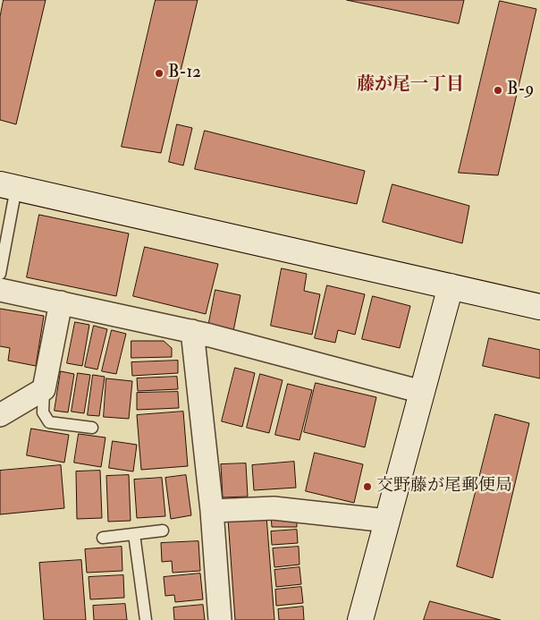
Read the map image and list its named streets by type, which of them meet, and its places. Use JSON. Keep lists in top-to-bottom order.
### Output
{
  "districts": ["藤が尾一丁目"],
  "places": ["B-12", "B-9", "交野藤が尾郵便局"]
}
